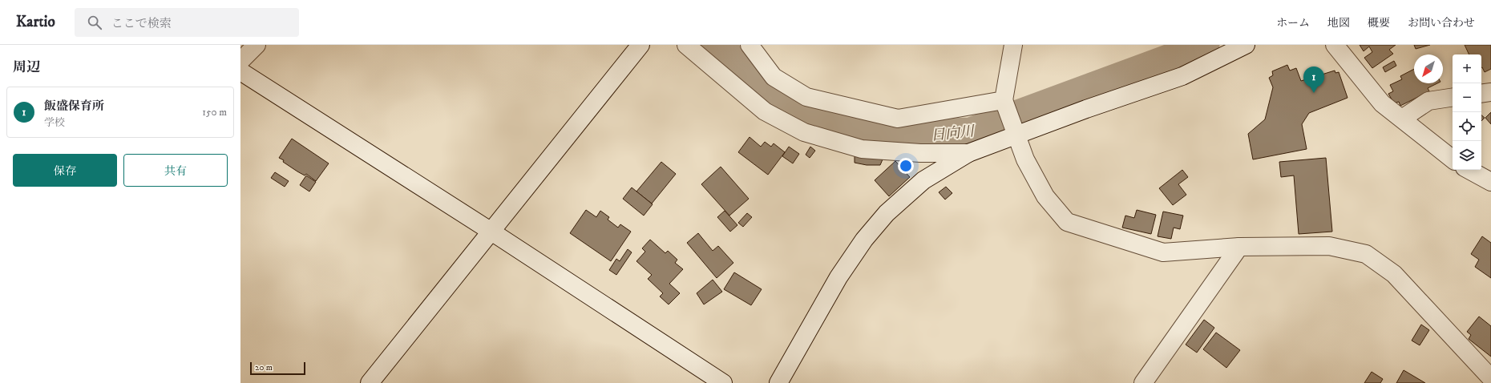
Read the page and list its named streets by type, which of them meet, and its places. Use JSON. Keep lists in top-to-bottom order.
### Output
{
  "water": ["日向川"],
  "scale_bar": "20 m",
  "north": "bottom left",
  "page": {
    "header": "Kartio",
    "search": "ここで検索",
    "nav": [
      "ホーム",
      "地図",
      "概要",
      "お問い合わせ"
    ],
    "heading": "周辺",
    "map_buttons": ["+", "−"],
    "pins": "1",
    "list": [
      {
        "mark": "1",
        "name": "飯盛保育所",
        "note": "学校",
        "value": "150 m"
      }
    ],
    "buttons": ["保存", "共有"],
    "scale": "20 m"
  }
}
